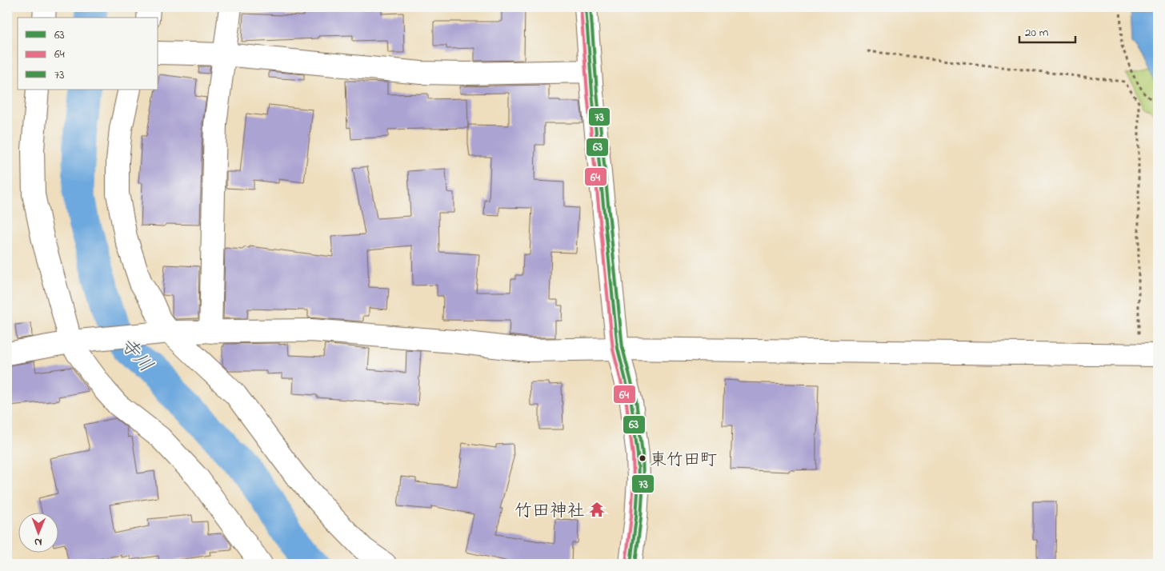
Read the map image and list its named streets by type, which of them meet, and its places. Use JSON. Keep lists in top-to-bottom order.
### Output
{
  "water": ["寺川"],
  "places": {
    "other": ["東竹田町"],
    "temple": ["竹田神社"]
  },
  "lines": ["transit line 63", "transit line 64", "transit line 73"],
  "legend": ["63", "64", "73"],
  "scale_bar": "20 m",
  "north": "bottom"
}
